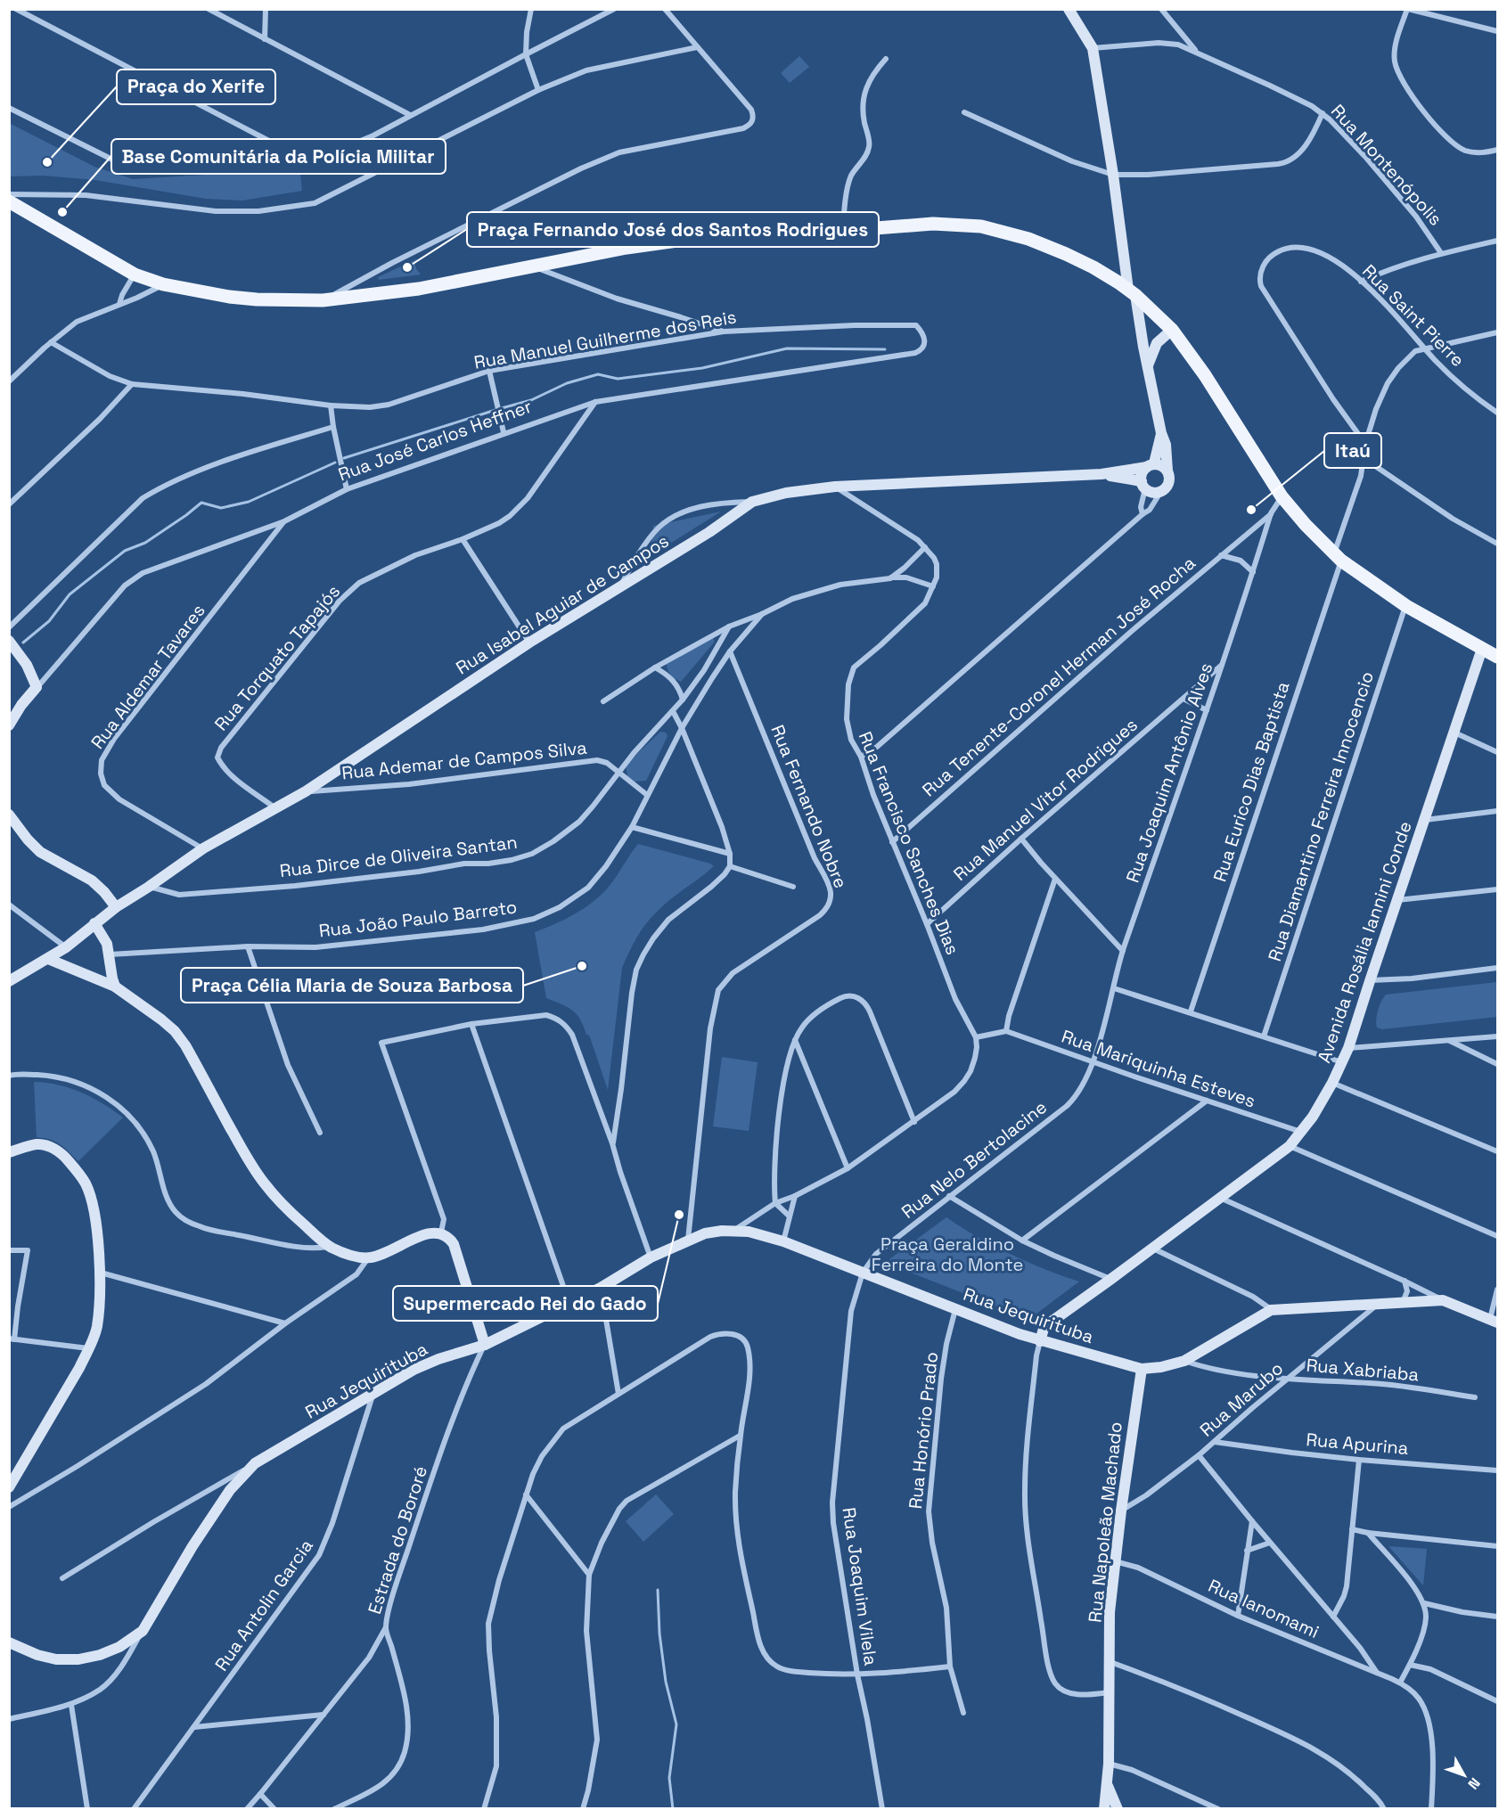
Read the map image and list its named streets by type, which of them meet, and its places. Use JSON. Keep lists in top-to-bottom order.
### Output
{
  "streets": {
    "street": [
      "Rua Montenópolis",
      "Rua Saint Pierre",
      "Rua Manuel Guilherme dos Reis",
      "Rua José Carlos Heffner",
      "Rua Isabel Aguiar de Campos",
      "Rua Torquato Tapajós",
      "Rua Aldemar Tavares",
      "Rua Tenente-Coronel Herman José Rocha",
      "Rua Ademar de Campos Silva",
      "Rua Joaquim Antônio Alves",
      "Rua Eurico Dias Baptista",
      "Rua Manuel Vitor Rodrigues",
      "Rua Fernando Nobre",
      "Rua Diamantino Ferreira Innocencio",
      "Rua Francisco Sanches Dias",
      "Rua Dirce de Oliveira Santan",
      "Rua João Paulo Barreto",
      "Avenida Rosália Iannini Conde",
      "Rua Mariquinha Esteves",
      "Rua Nelo Bertolacine",
      "Rua Jequirituba",
      "Rua Xabriaba",
      "Rua Marubo",
      "Rua Honório Prado",
      "Rua Apurina",
      "Rua Napoleão Machado",
      "Estrada do Bororé",
      "Rua Joaquim Vilela",
      "Rua Antolin Garcia",
      "Rua Ianomami"
    ]
  },
  "crossings": [
    ["Rua Saint Pierre", "Rua Eurico Dias Baptista"],
    ["Rua Manuel Guilherme dos Reis", "Rua José Carlos Heffner"],
    ["Rua José Carlos Heffner", "Rua Torquato Tapajós"],
    ["Rua José Carlos Heffner", "Rua Aldemar Tavares"],
    ["Rua Isabel Aguiar de Campos", "Rua Torquato Tapajós"],
    ["Rua Isabel Aguiar de Campos", "Rua Aldemar Tavares"],
    ["Rua Isabel Aguiar de Campos", "Rua Ademar de Campos Silva"],
    ["Rua Isabel Aguiar de Campos", "Rua Francisco Sanches Dias"],
    ["Rua Isabel Aguiar de Campos", "Rua Dirce de Oliveira Santan"],
    ["Rua Tenente-Coronel Herman José Rocha", "Rua Joaquim Antônio Alves"],
    ["Rua Tenente-Coronel Herman José Rocha", "Rua Francisco Sanches Dias"],
    ["Rua Ademar de Campos Silva", "Rua Dirce de Oliveira Santan"],
    ["Rua Ademar de Campos Silva", "Rua João Paulo Barreto"],
    ["Rua Joaquim Antônio Alves", "Rua Manuel Vitor Rodrigues"],
    ["Rua Joaquim Antônio Alves", "Rua Mariquinha Esteves"],
    ["Rua Joaquim Antônio Alves", "Rua Nelo Bertolacine"],
    ["Rua Manuel Vitor Rodrigues", "Rua Francisco Sanches Dias"],
    ["Rua Fernando Nobre", "Rua João Paulo Barreto"],
    ["Rua Fernando Nobre", "Rua Jequirituba"],
    ["Avenida Rosália Iannini Conde", "Rua Mariquinha Esteves"],
    ["Avenida Rosália Iannini Conde", "Rua Jequirituba"],
    ["Rua Mariquinha Esteves", "Rua Nelo Bertolacine"],
    ["Rua Nelo Bertolacine", "Rua Jequirituba"],
    ["Rua Nelo Bertolacine", "Rua Joaquim Vilela"],
    ["Rua Jequirituba", "Rua Xabriaba"],
    ["Rua Jequirituba", "Rua Marubo"],
    ["Rua Jequirituba", "Rua Honório Prado"],
    ["Rua Jequirituba", "Rua Napoleão Machado"],
    ["Rua Jequirituba", "Estrada do Bororé"],
    ["Rua Jequirituba", "Rua Joaquim Vilela"],
    ["Rua Jequirituba", "Rua Antolin Garcia"],
    ["Rua Xabriaba", "Rua Marubo"],
    ["Rua Marubo", "Rua Apurina"],
    ["Rua Marubo", "Rua Napoleão Machado"],
    ["Rua Napoleão Machado", "Rua Ianomami"]
  ],
  "parks": ["Praça Geraldino Ferreira do Monte"],
  "places": [
    "Praça do Xerife",
    "Base Comunitária da Polícia Militar",
    "Praça Fernando José dos Santos Rodrigues",
    "Itaú",
    "Praça Célia Maria de Souza Barbosa",
    "Supermercado Rei do Gado"
  ],
  "north": "bottom right"
}
